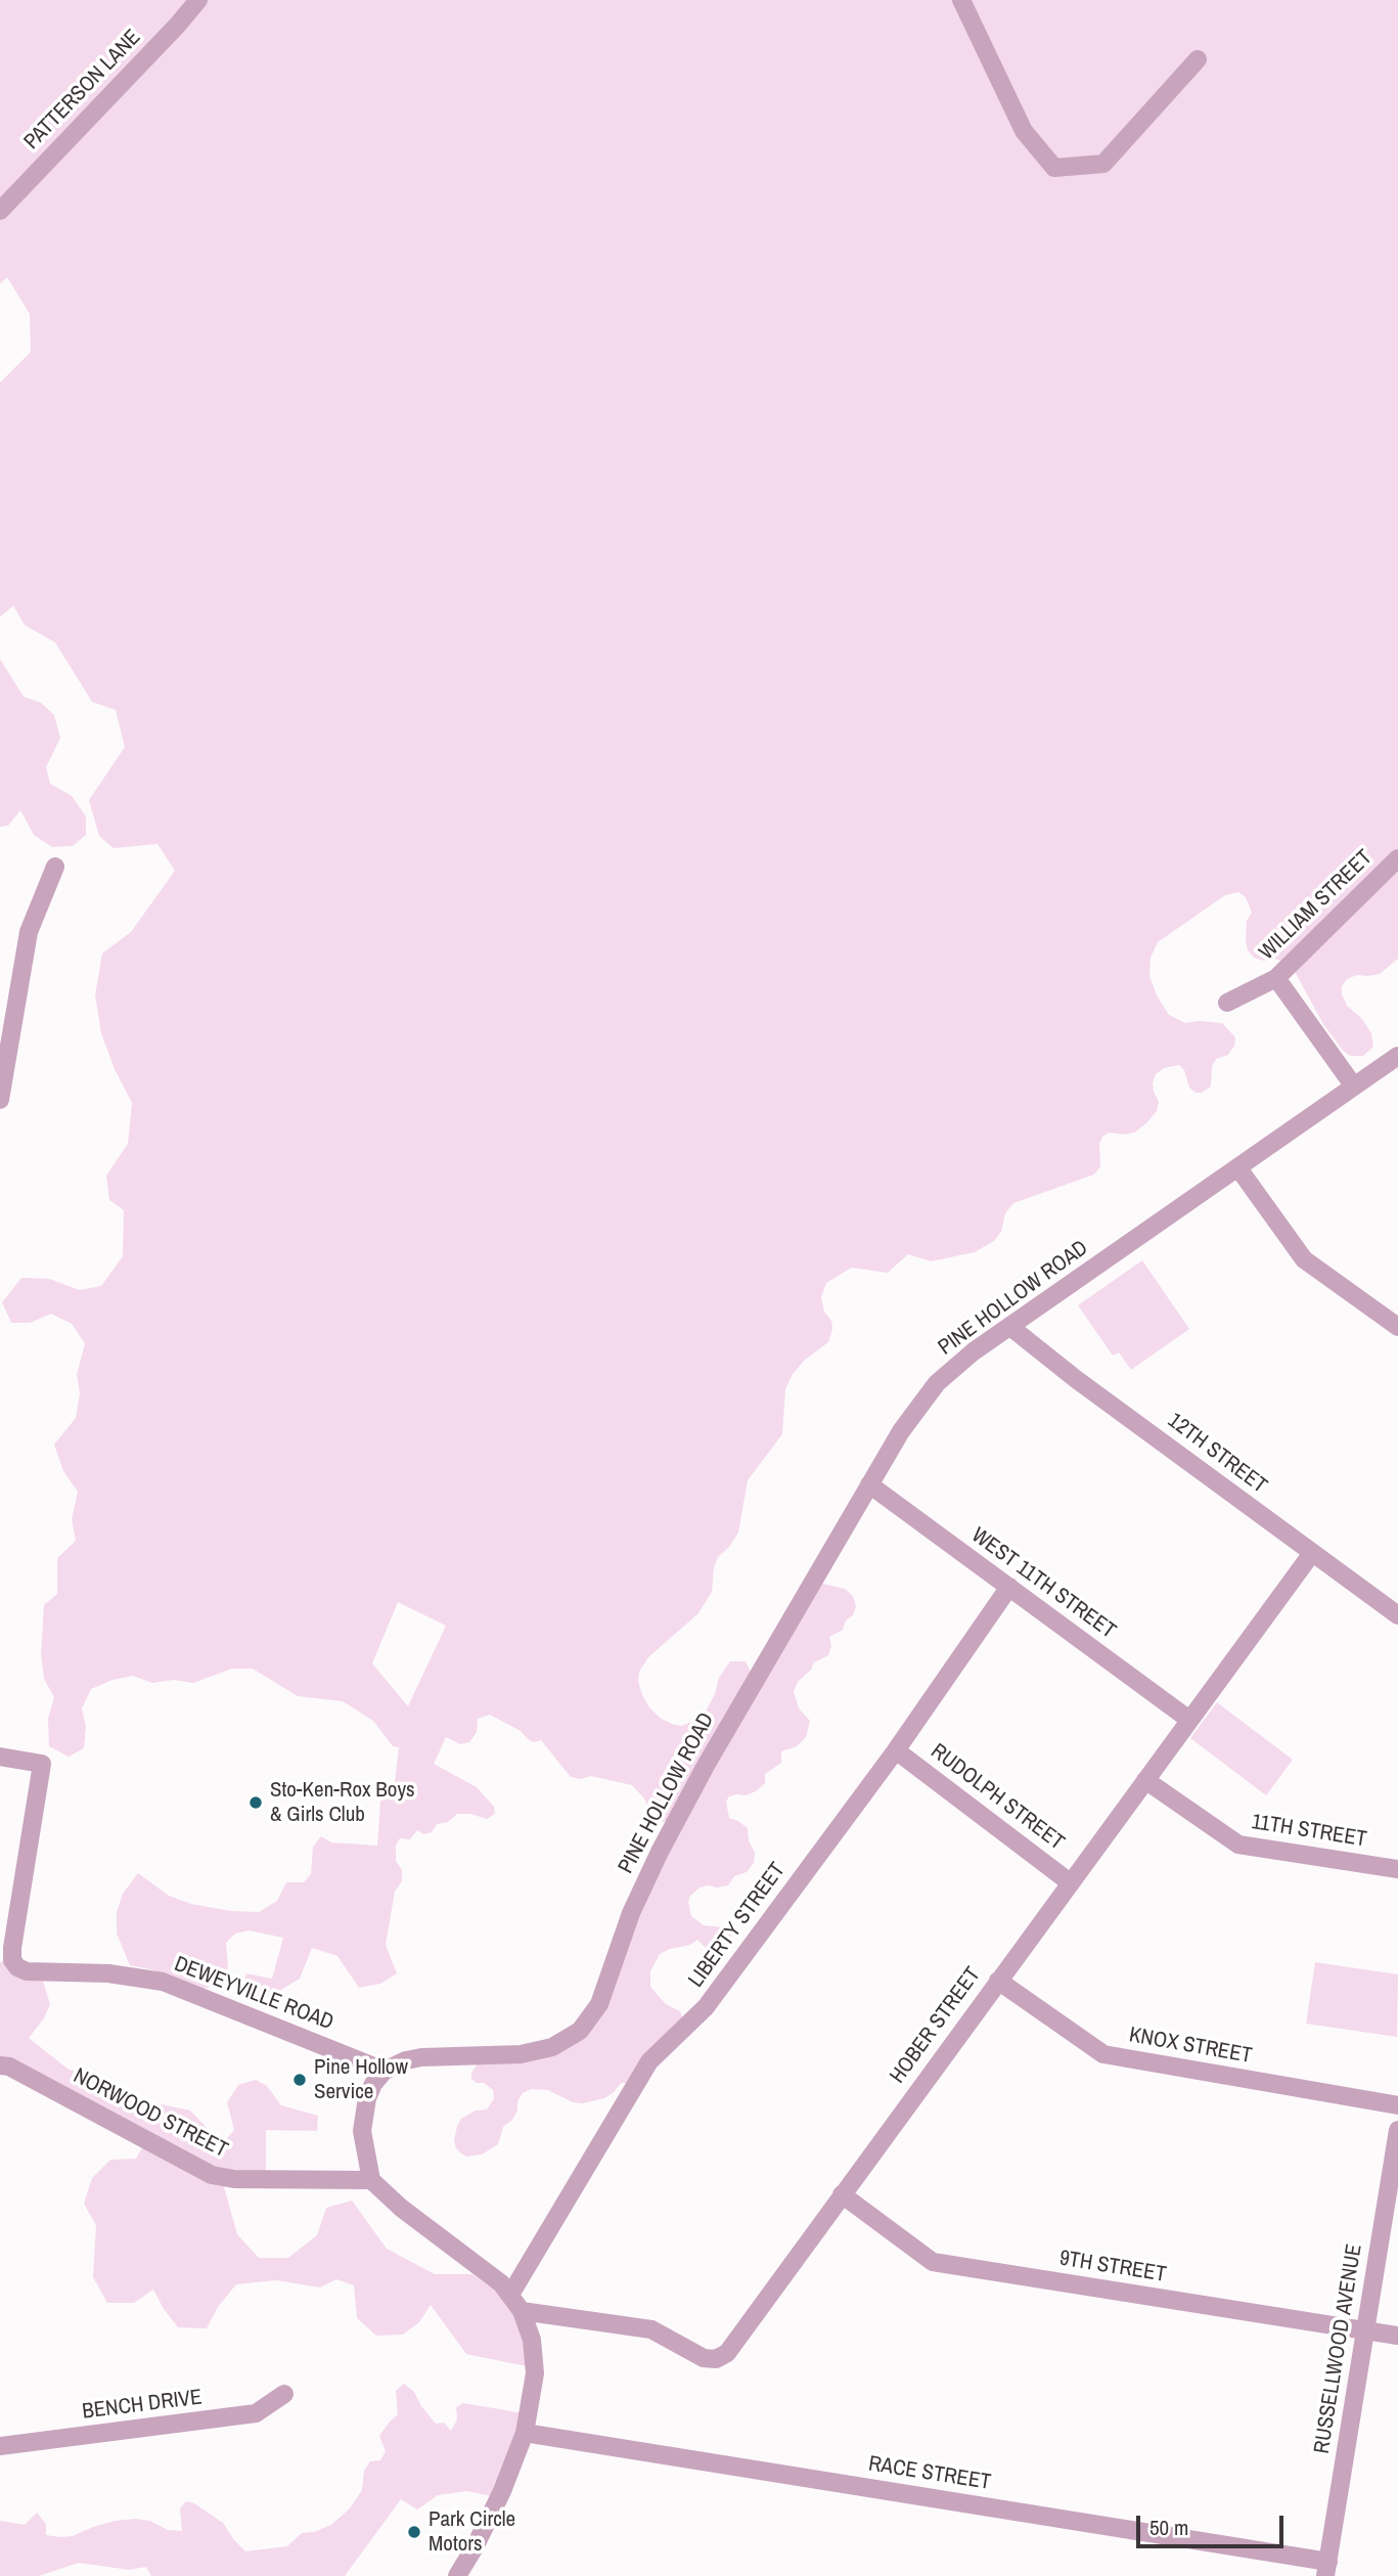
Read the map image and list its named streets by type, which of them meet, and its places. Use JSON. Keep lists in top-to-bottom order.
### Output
{
  "streets": {
    "street": [
      "PATTERSON LANE",
      "WILLIAM STREET",
      "PINE HOLLOW ROAD",
      "12TH STREET",
      "WEST 11TH STREET",
      "RUDOLPH STREET",
      "11TH STREET",
      "LIBERTY STREET",
      "DEWEYVILLE ROAD",
      "HOBER STREET",
      "KNOX STREET",
      "NORWOOD STREET",
      "9TH STREET",
      "RUSSELLWOOD AVENUE",
      "BENCH DRIVE",
      "RACE STREET"
    ]
  },
  "crossings": [
    ["PINE HOLLOW ROAD", "12TH STREET"],
    ["PINE HOLLOW ROAD", "WEST 11TH STREET"],
    ["PINE HOLLOW ROAD", "DEWEYVILLE ROAD"],
    ["12TH STREET", "HOBER STREET"],
    ["WEST 11TH STREET", "LIBERTY STREET"],
    ["WEST 11TH STREET", "HOBER STREET"],
    ["RUDOLPH STREET", "LIBERTY STREET"],
    ["RUDOLPH STREET", "HOBER STREET"],
    ["11TH STREET", "HOBER STREET"],
    ["HOBER STREET", "KNOX STREET"],
    ["HOBER STREET", "9TH STREET"],
    ["9TH STREET", "RUSSELLWOOD AVENUE"],
    ["RUSSELLWOOD AVENUE", "RACE STREET"]
  ],
  "places": ["Sto-Ken-Rox Boys & Girls Club", "Pine Hollow Service", "Park Circle Motors"],
  "scale_bar": "50 m"
}
